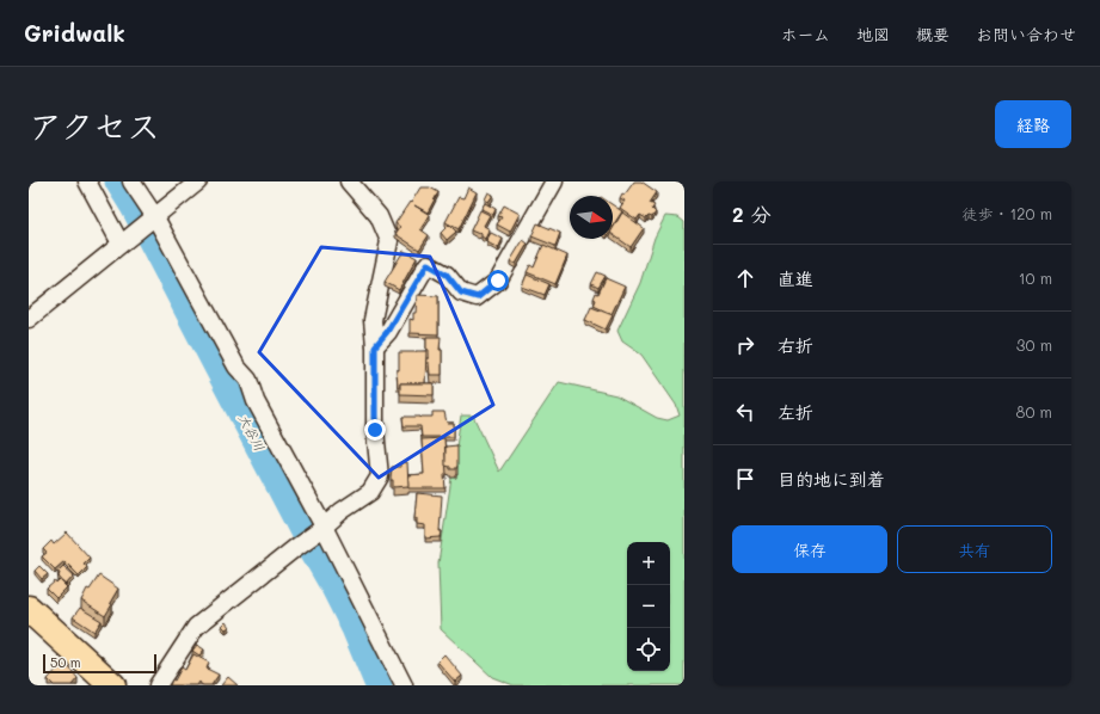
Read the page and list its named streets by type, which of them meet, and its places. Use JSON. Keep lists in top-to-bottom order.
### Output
{
  "water": ["大谷川"],
  "scale_bar": "50 m",
  "north": "right",
  "page": {
    "header": "Gridwalk",
    "nav": [
      "ホーム",
      "地図",
      "概要",
      "お問い合わせ"
    ],
    "title": "アクセス",
    "buttons": [
      "経路",
      ["保存", "共有"]
    ],
    "heading": ["2 分", "徒歩 · 120 m"],
    "list": [
      ["直進", "10 m"],
      ["右折", "30 m"],
      ["左折", "80 m"],
      "目的地に到着"
    ],
    "map_buttons": ["+", "−"],
    "scale": "50 m"
  }
}
